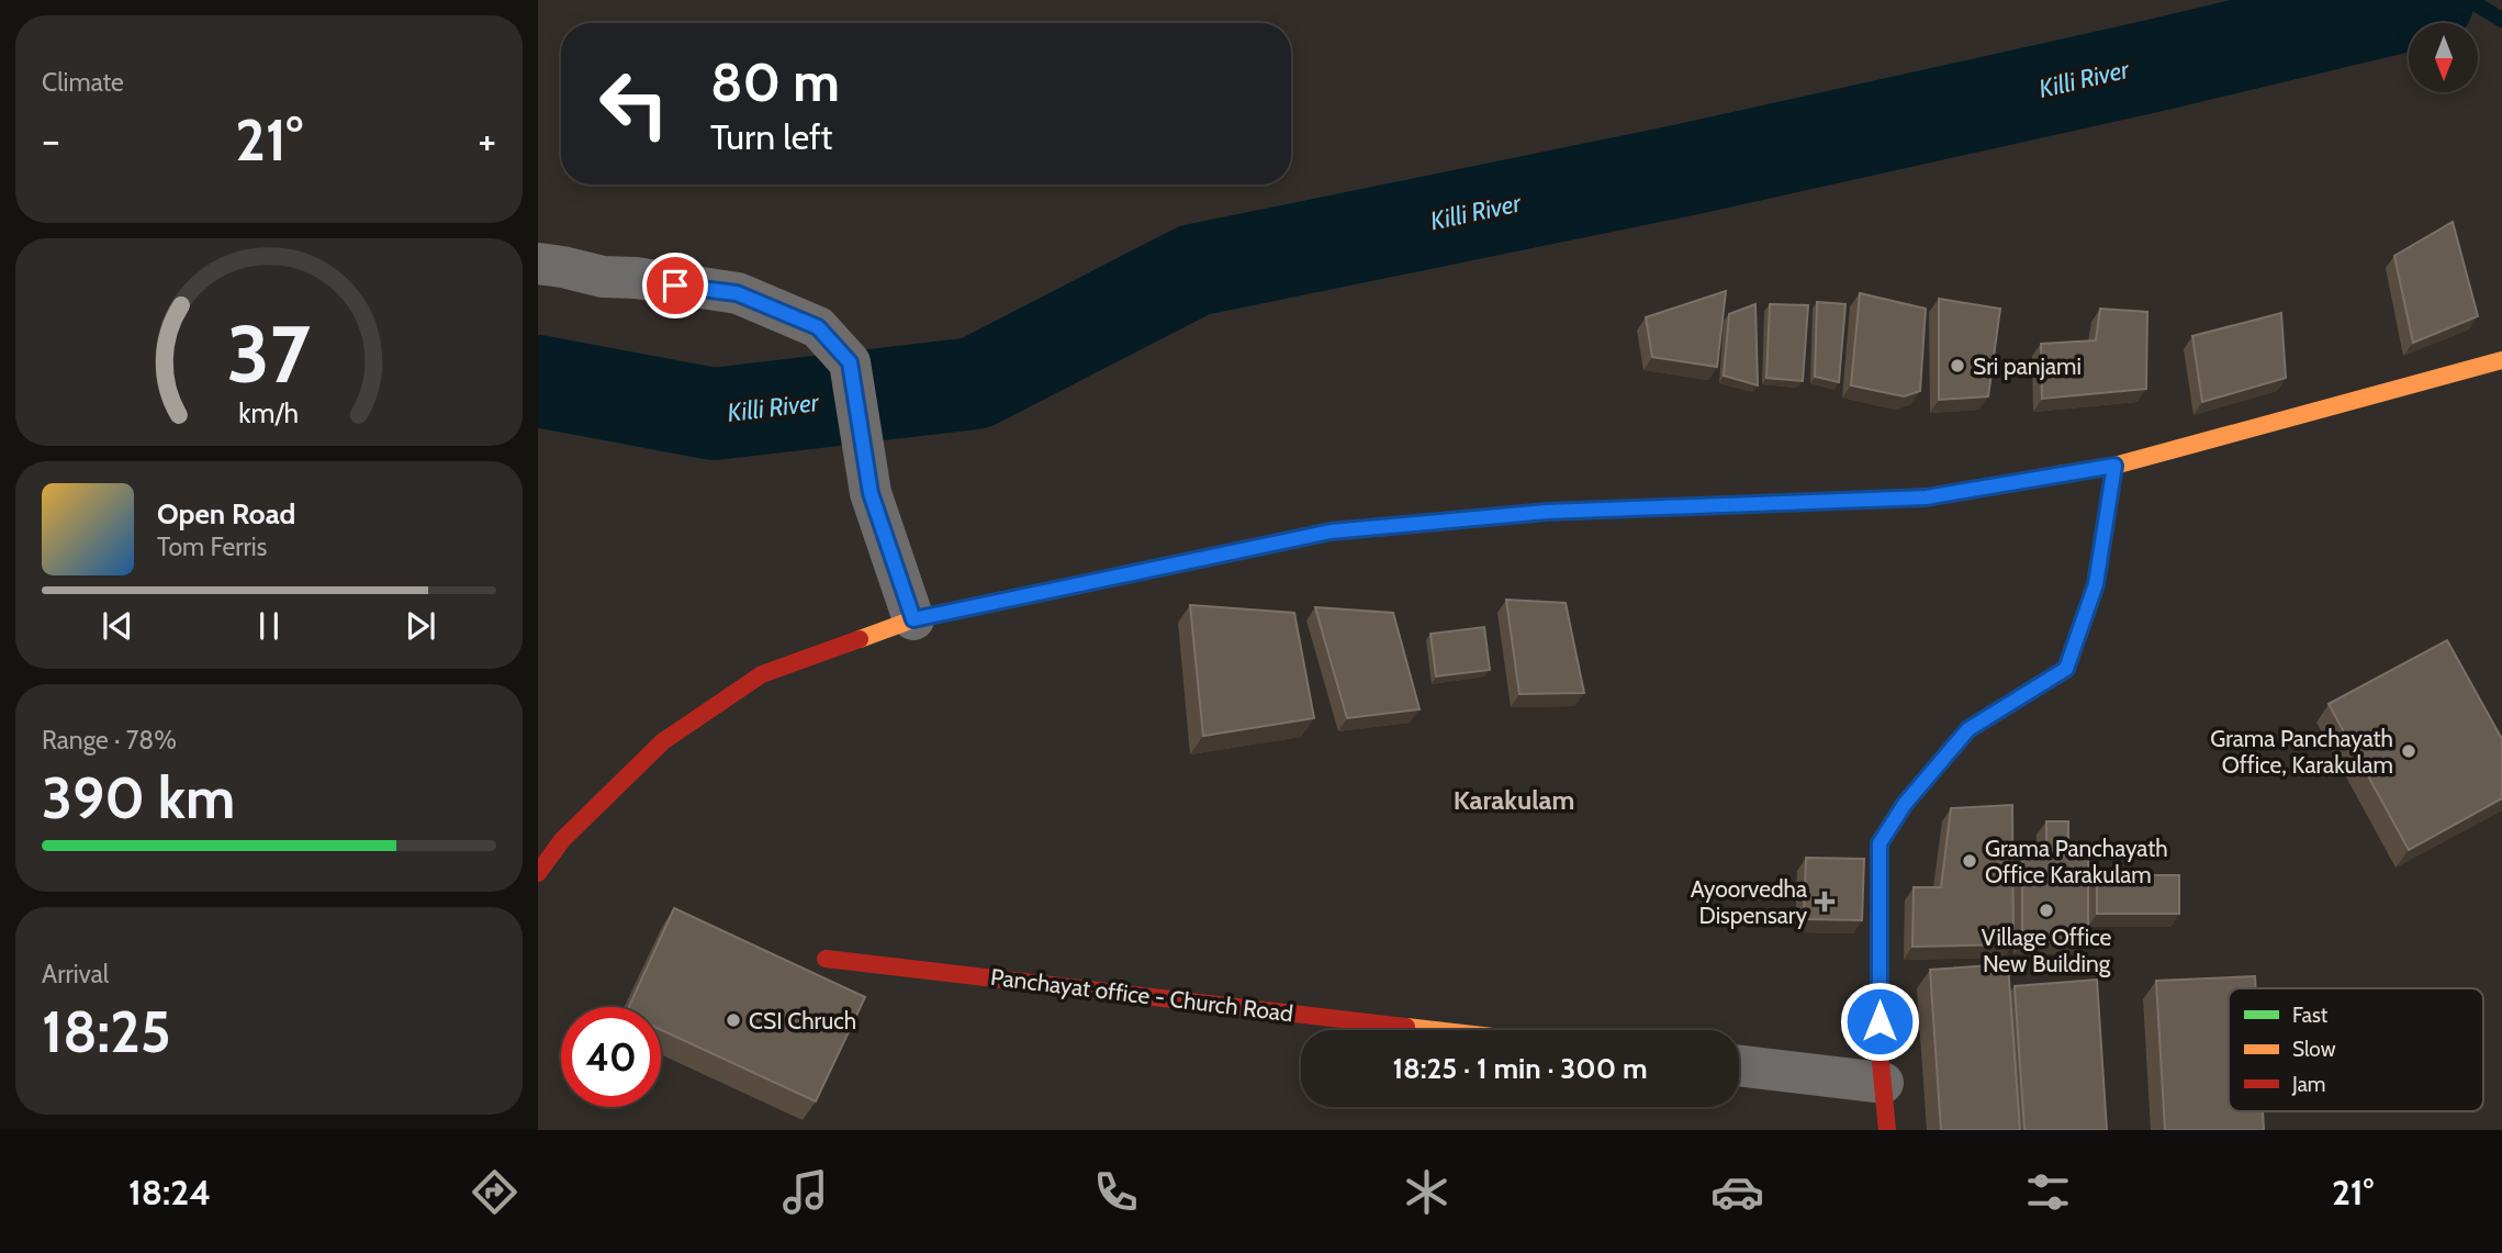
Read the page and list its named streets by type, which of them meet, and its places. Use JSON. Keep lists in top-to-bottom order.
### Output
{
  "streets": {
    "main road": ["Panchayat office - Church Road"]
  },
  "districts": ["Karakulam"],
  "water": ["Killi River"],
  "places": {
    "other": [
      "Sri panjami",
      "Grama Panchayath Office, Karakulam",
      "Grama Panchayath Office Karakulam",
      "Village Office New Building",
      "CSI Chruch"
    ],
    "health": ["Ayoorvedha Dispensary"]
  },
  "legend": ["Fast", "Slow", "Jam"],
  "north": "bottom",
  "page": {
    "tile": [
      "Climate",
      ["Range · 78%", "390 km"],
      ["Arrival", "18:25"]
    ],
    "turn": ["80 m", "Turn left"],
    "heat": ["−", "21°", "+"],
    "song": ["Open Road", "Tom Ferris"],
    "limit": "40",
    "trip": "18:25 · 1 min · 300 m",
    "tabs": ["18:24", "21°"],
    "gauge": ["37", "km/h"]
  }
}
